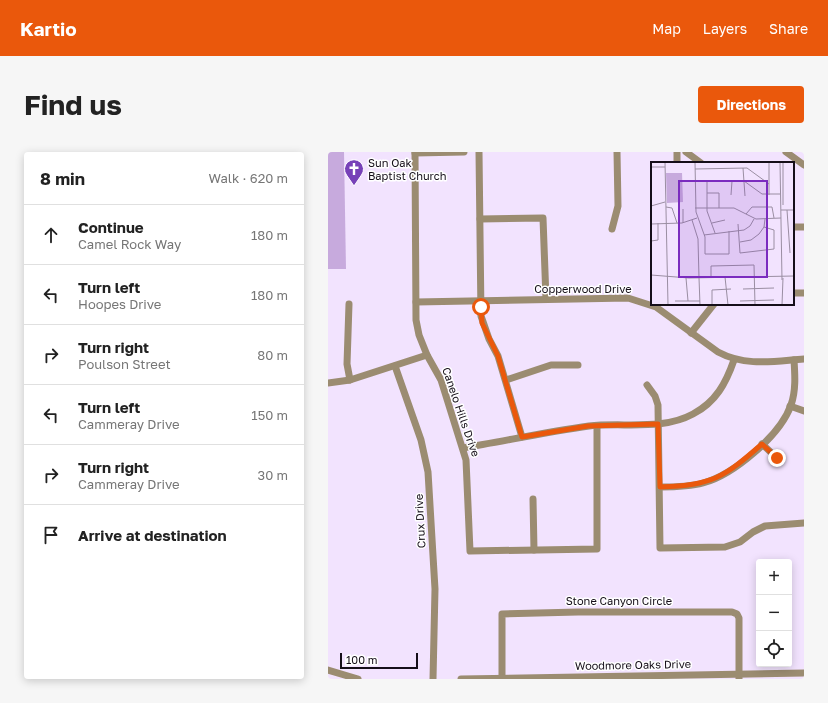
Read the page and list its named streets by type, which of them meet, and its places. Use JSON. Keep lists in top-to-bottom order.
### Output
{
  "streets": {
    "street": [
      "Copperwood Drive",
      "Canelo Hills Drive",
      "Crux Drive",
      "Stone Canyon Circle",
      "Woodmore Oaks Drive"
    ]
  },
  "crossings": [
    ["Copperwood Drive", "Canelo Hills Drive"],
    ["Stone Canyon Circle", "Woodmore Oaks Drive"]
  ],
  "places": {
    "church": ["Sun Oak Baptist Church"]
  },
  "scale_bar": "100 m",
  "page": {
    "header": "Kartio",
    "nav": ["Map", "Layers", "Share"],
    "buttons": "Directions",
    "title": "Find us",
    "heading": ["8 min", "Walk · 620 m"],
    "list": [
      ["Continue", "Camel Rock Way", "180 m"],
      ["Turn left", "Hoopes Drive", "180 m"],
      ["Turn right", "Poulson Street", "80 m"],
      ["Turn left", "Cammeray Drive", "150 m"],
      ["Turn right", "Cammeray Drive", "30 m"],
      "Arrive at destination"
    ],
    "map_buttons": ["+", "−"],
    "scale": "100 m"
  }
}
